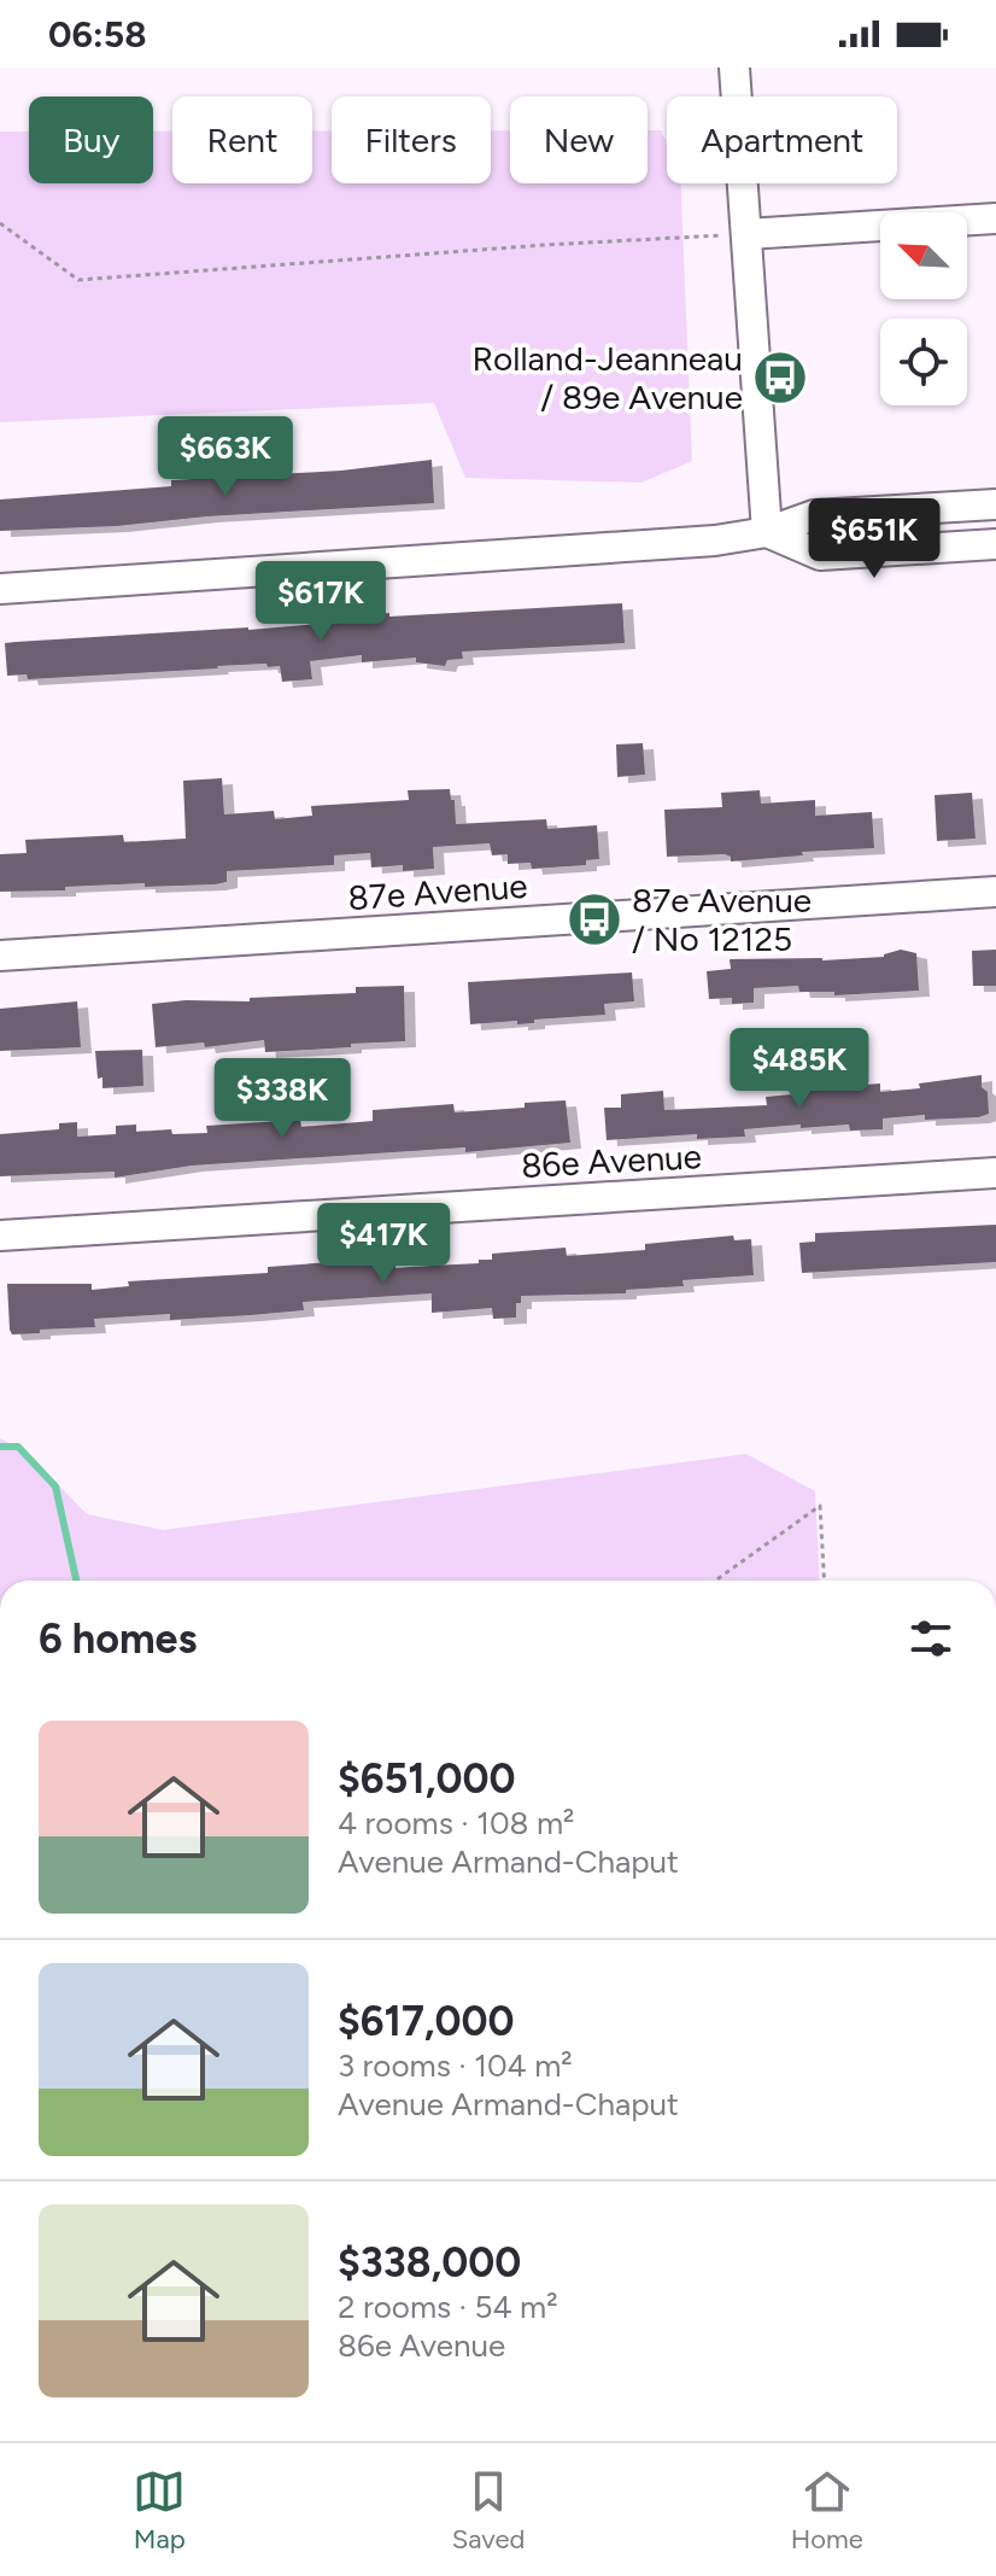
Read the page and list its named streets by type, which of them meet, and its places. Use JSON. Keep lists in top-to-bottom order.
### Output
{
  "streets": {
    "street": ["87e Avenue", "86e Avenue"]
  },
  "places": {
    "bus stop": ["Rolland-Jeanneau / 89e Avenue", "87e Avenue / No 12125"]
  },
  "north": "top left",
  "page": {
    "status": "06:58",
    "chip": [
      "Buy",
      "Rent",
      "Filters",
      "New",
      "Apartment"
    ],
    "price": [
      "$663K",
      "$651K",
      "$617K",
      "$485K",
      "$338K",
      "$417K"
    ],
    "heading": "6 homes",
    "list": [
      {
        "name": "$651,000",
        "note": "4 rooms · 108 m² · Avenue Armand-Chaput"
      },
      {
        "name": "$617,000",
        "note": "3 rooms · 104 m² · Avenue Armand-Chaput"
      },
      {
        "name": "$338,000",
        "note": "2 rooms · 54 m² · 86e Avenue"
      }
    ],
    "tabs": ["Map", "Saved", "Home"]
  }
}
